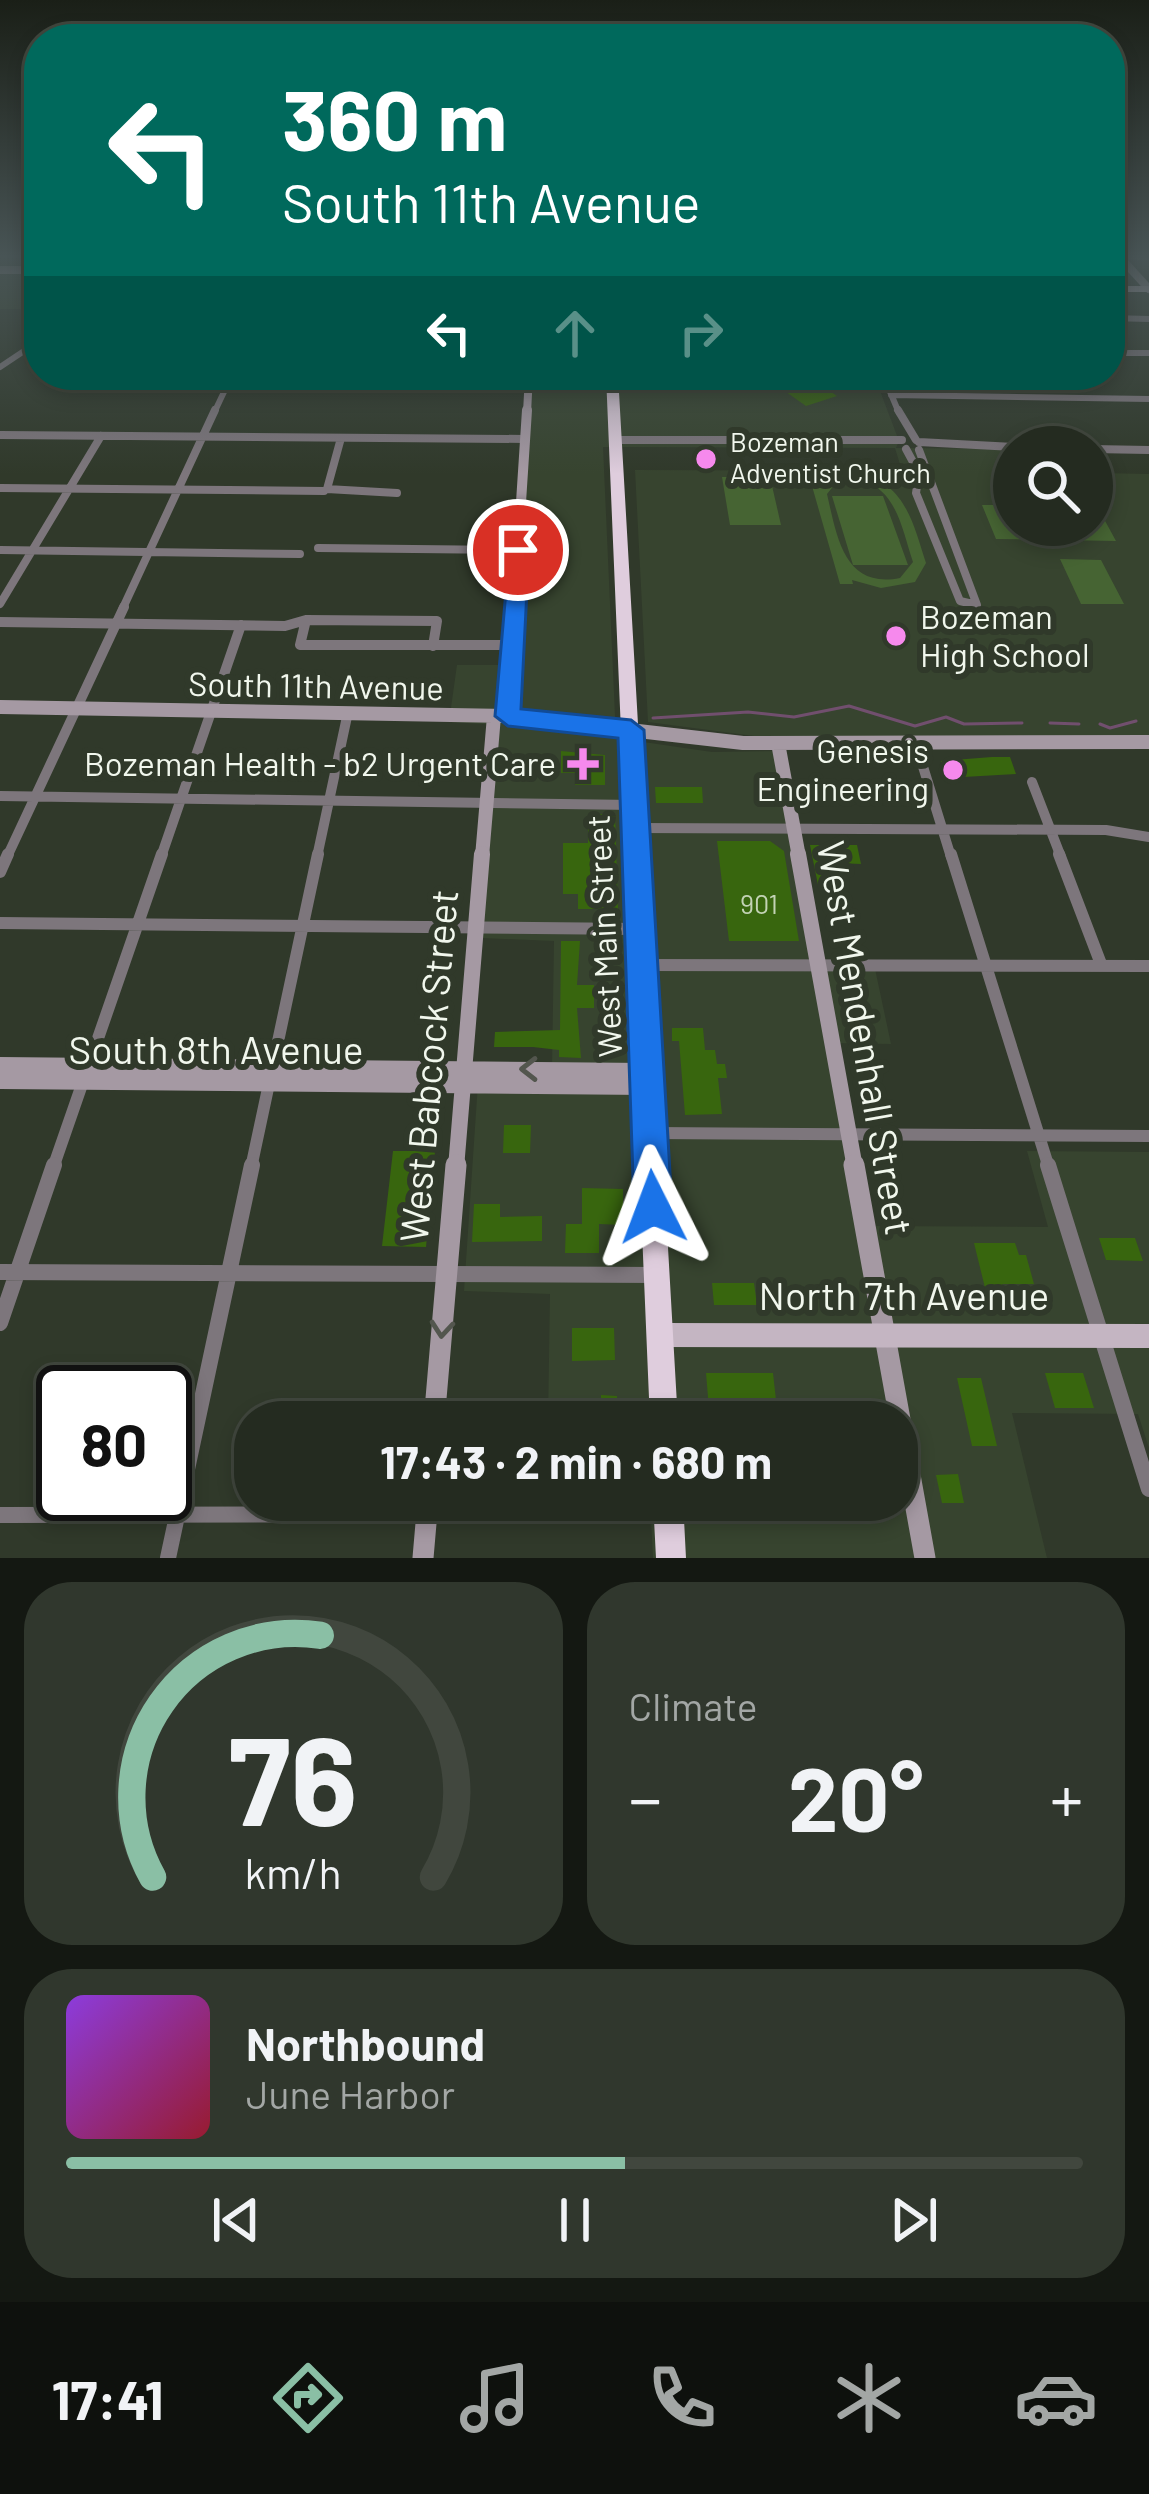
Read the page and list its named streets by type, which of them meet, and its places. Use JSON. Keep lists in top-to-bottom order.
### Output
{
  "streets": {
    "highway": ["West Main Street"],
    "main road": ["North 7th Avenue"],
    "street": [
      "South 11th Avenue",
      "West Mendenhall Street",
      "South 8th Avenue",
      "West Babcock Street"
    ]
  },
  "crossings": [
    ["South 11th Avenue", "West Main Street"],
    ["South 11th Avenue", "West Mendenhall Street"],
    ["South 11th Avenue", "West Babcock Street"],
    ["West Main Street", "South 8th Avenue"],
    ["West Main Street", "North 7th Avenue"],
    ["West Mendenhall Street", "North 7th Avenue"],
    ["South 8th Avenue", "West Babcock Street"]
  ],
  "places": {
    "other": ["Bozeman Adventist Church", "Bozeman High School", "Genesis Engineering"],
    "health": ["Bozeman Health - b2 Urgent Care"]
  },
  "house_numbers": ["901"],
  "page": {
    "turn": ["360 m", "South 11th Avenue"],
    "limit": "80",
    "trip": "17:43 · 2 min · 680 m",
    "tile": "Climate",
    "heat": ["−", "20°", "+"],
    "song": ["Northbound", "June Harbor"],
    "tabs": "17:41",
    "gauge": ["76", "km/h"]
  }
}
